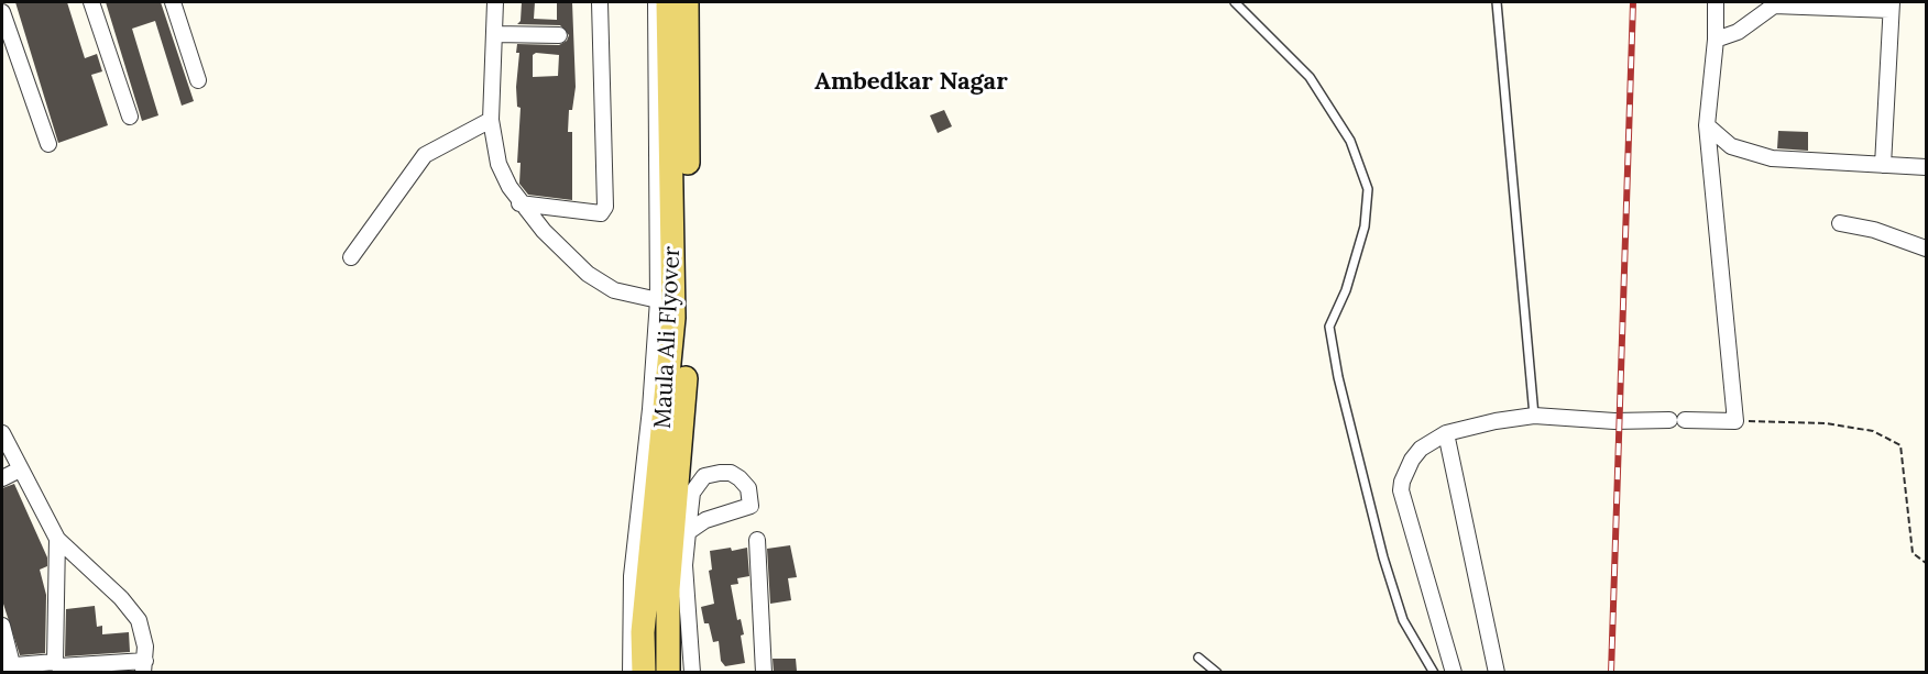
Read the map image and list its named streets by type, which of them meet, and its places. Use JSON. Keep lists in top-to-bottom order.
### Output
{
  "streets": {
    "main road": ["Maula Ali Flyover"]
  },
  "districts": ["Ambedkar Nagar"]
}
